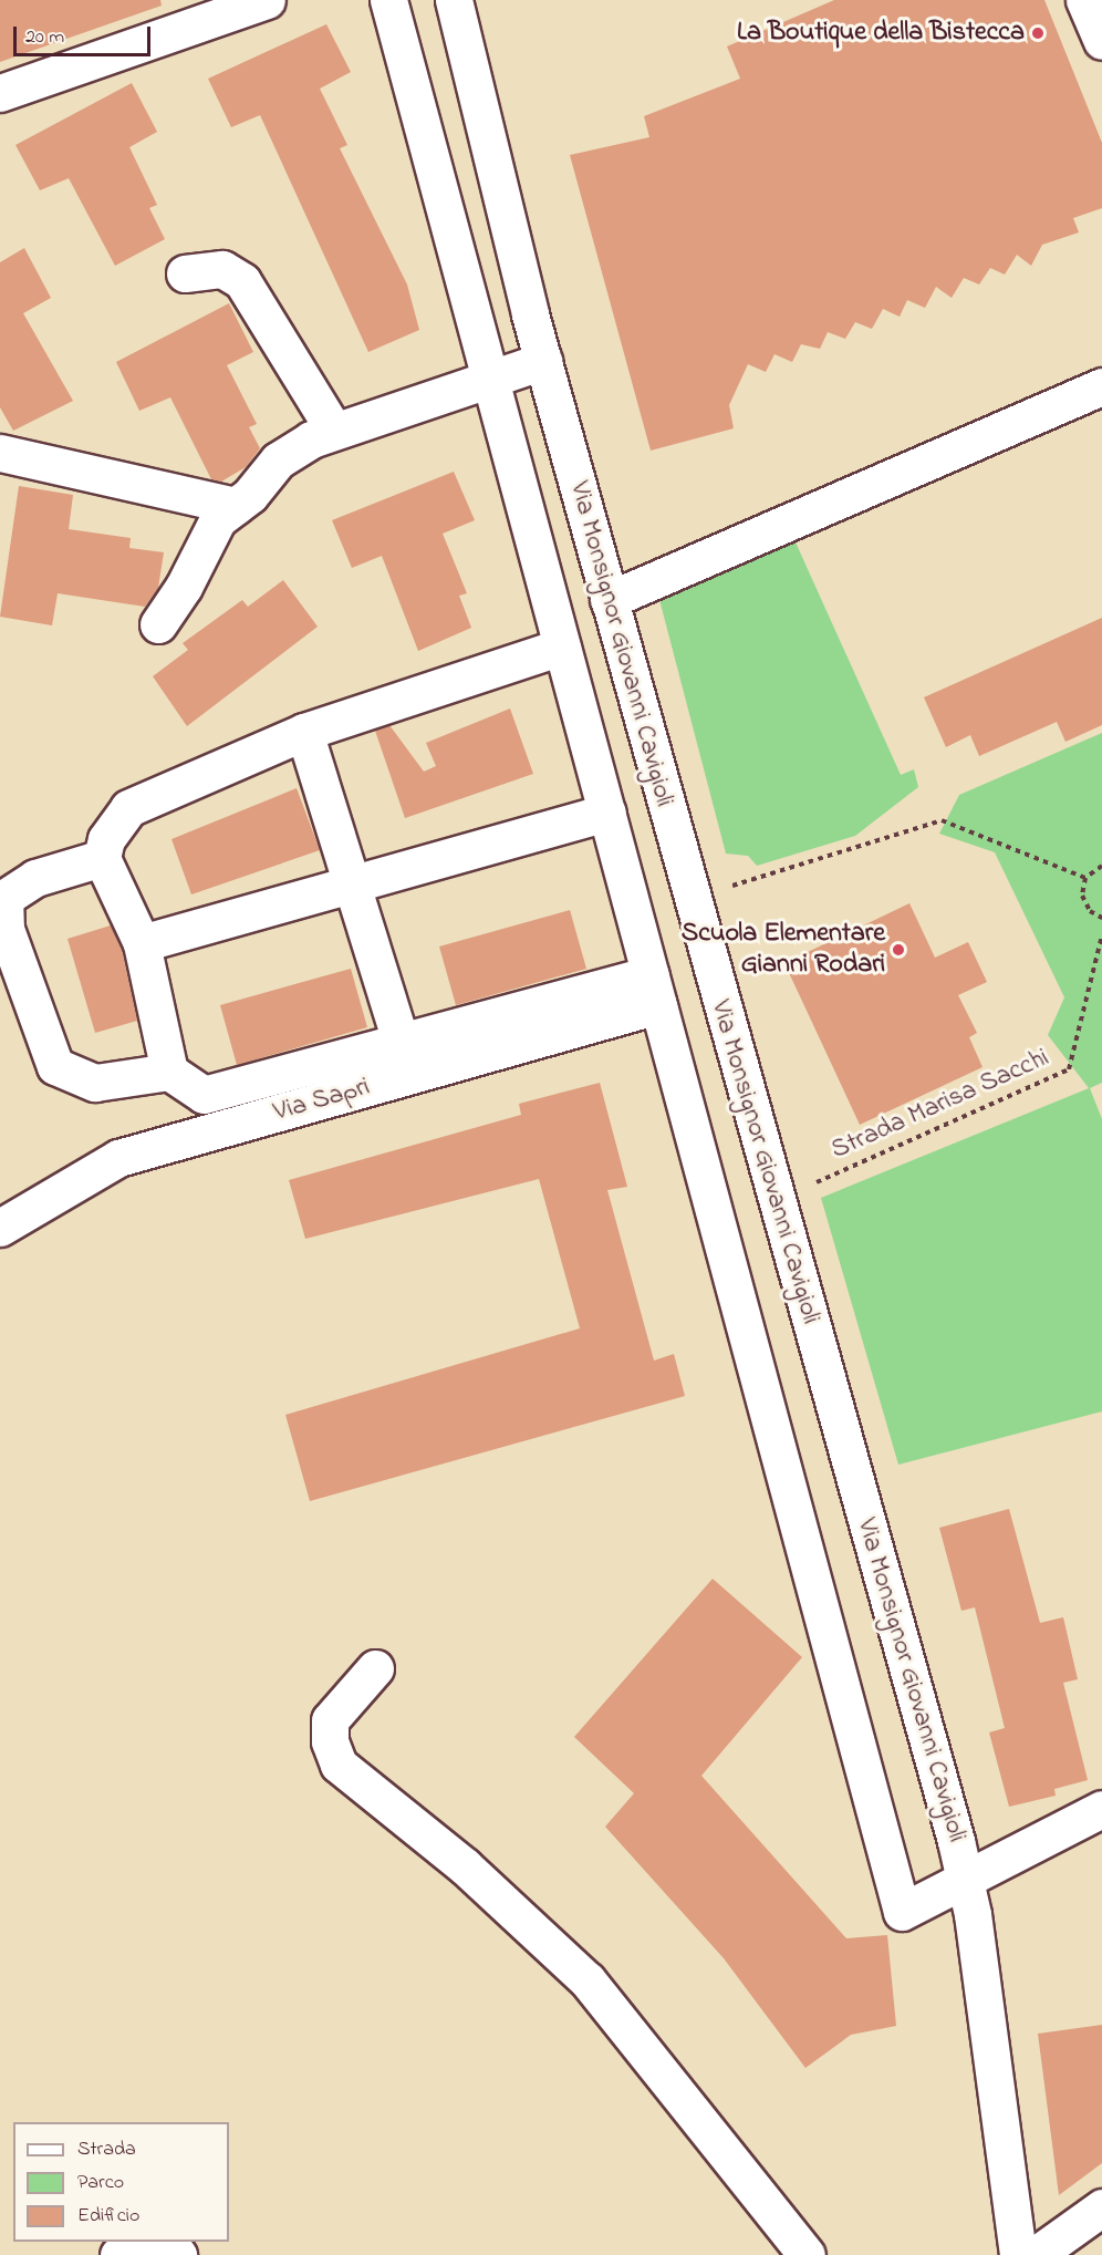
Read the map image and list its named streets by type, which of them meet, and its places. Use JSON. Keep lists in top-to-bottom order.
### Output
{
  "streets": {
    "street": ["Via Monsignor Giovanni Cavigioli", "Via Sapri"],
    "path": ["Strada Marisa Sacchi"]
  },
  "places": ["La Boutique della Bistecca", "Scuola Elementare Gianni Rodari"],
  "legend": ["Strada", "Parco", "Edificio"],
  "scale_bar": "20 m"
}
